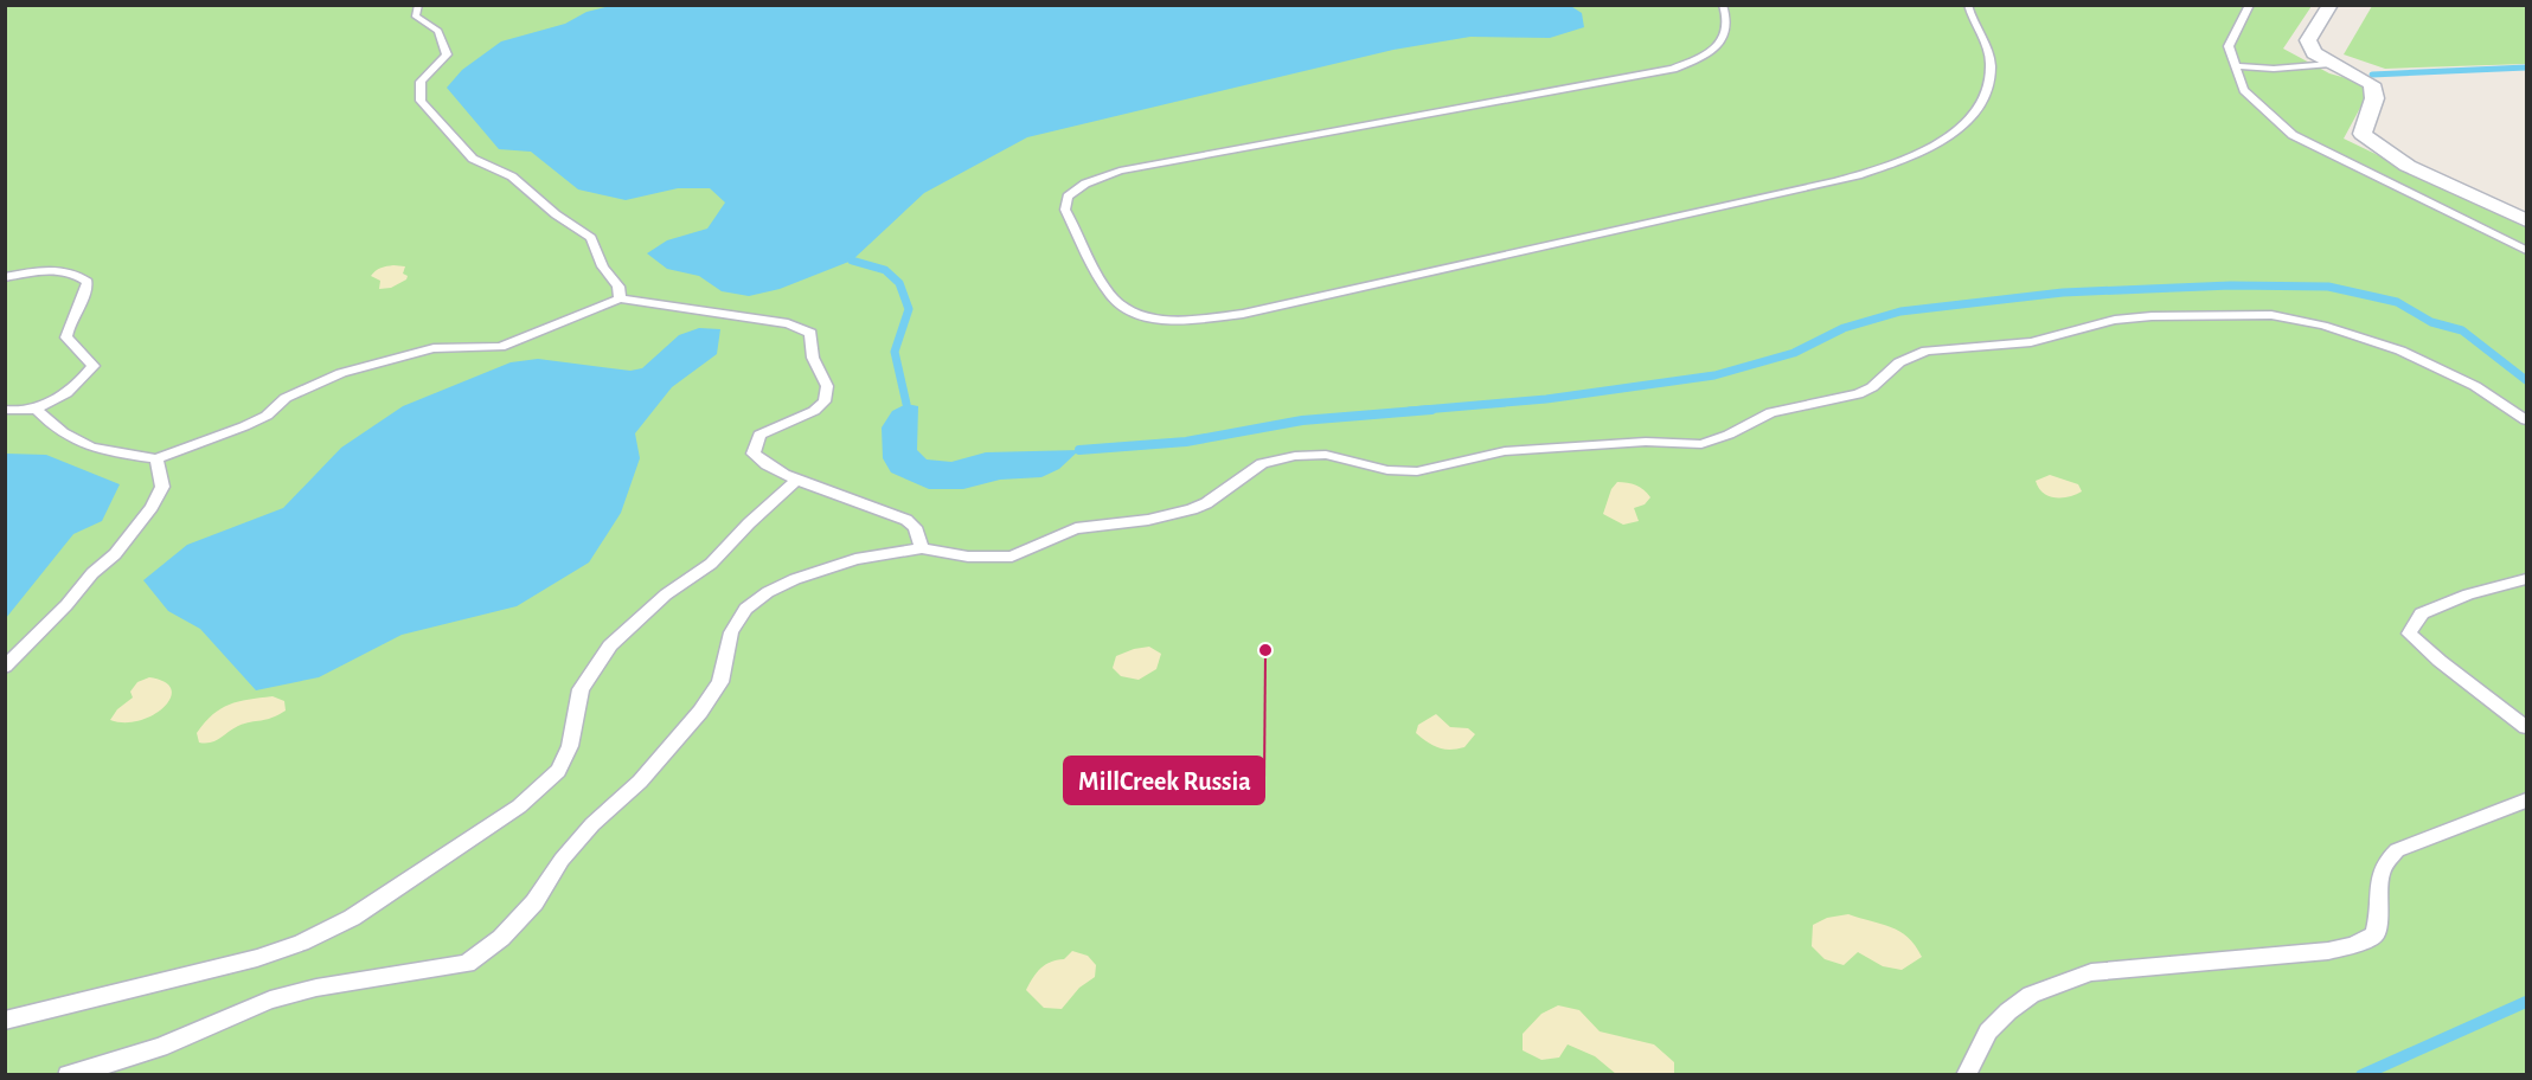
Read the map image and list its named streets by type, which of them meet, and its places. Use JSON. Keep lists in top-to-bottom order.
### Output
{
  "places": ["MillCreek Russia"]
}
